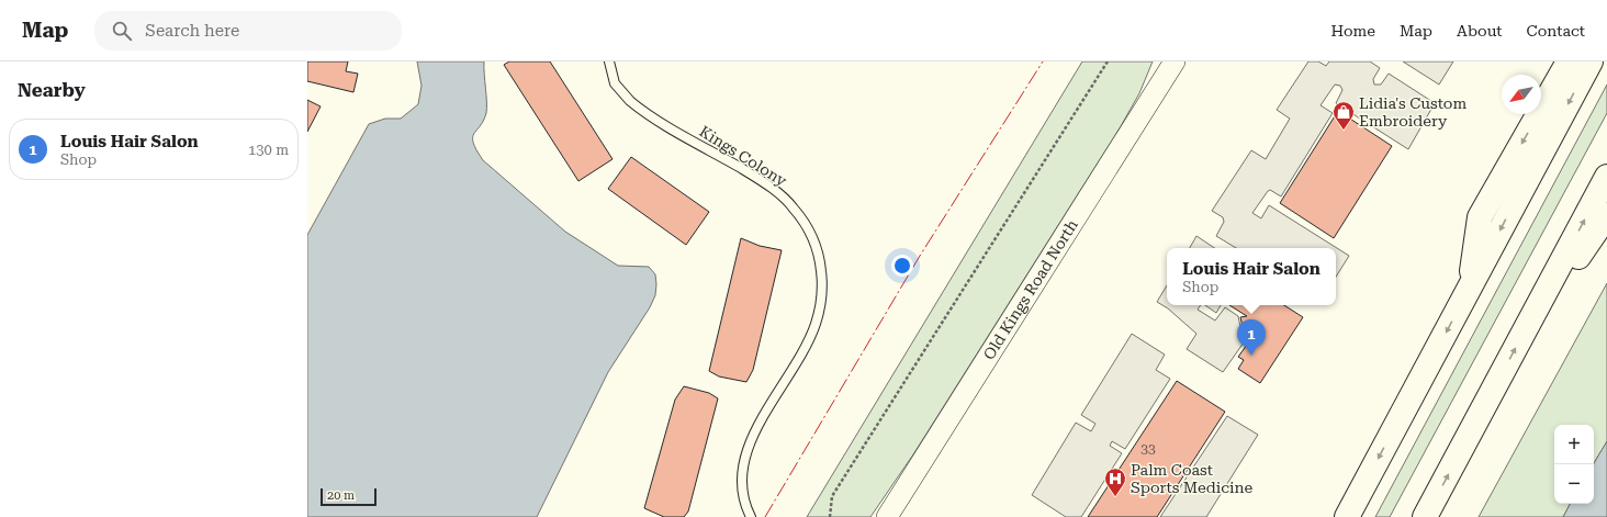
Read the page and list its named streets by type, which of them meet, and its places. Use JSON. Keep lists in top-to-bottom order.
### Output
{
  "streets": {
    "street": ["Old Kings Road North"],
    "lane": ["Kings Colony"]
  },
  "places": {
    "shop": ["Lidia's Custom Embroidery"],
    "hospital": ["Palm Coast Sports Medicine"]
  },
  "house_numbers": ["33"],
  "scale_bar": "20 m",
  "north": "bottom left",
  "page": {
    "header": "Map",
    "search": "Search here",
    "nav": [
      "Home",
      "Map",
      "About",
      "Contact"
    ],
    "heading": "Nearby",
    "list": [
      {
        "mark": "1",
        "name": "Louis Hair Salon",
        "note": "Shop",
        "value": "130 m"
      }
    ],
    "popup": ["Louis Hair Salon", "Shop"],
    "pins": "1",
    "map_buttons": ["+", "−"],
    "scale": "20 m"
  }
}
